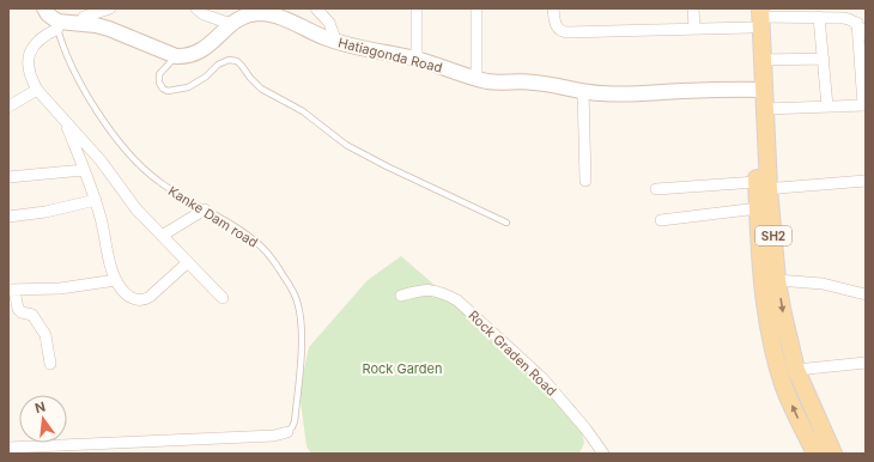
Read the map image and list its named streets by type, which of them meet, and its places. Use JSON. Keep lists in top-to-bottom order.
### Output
{
  "streets": {
    "main road": ["SH2"],
    "street": ["Hatiagonda Road", "Kanke Dam road", "Rock Graden Road"]
  },
  "crossings": [
    ["Hatiagonda Road", "SH2"]
  ],
  "parks": ["Rock Garden"],
  "north": "top"
}
